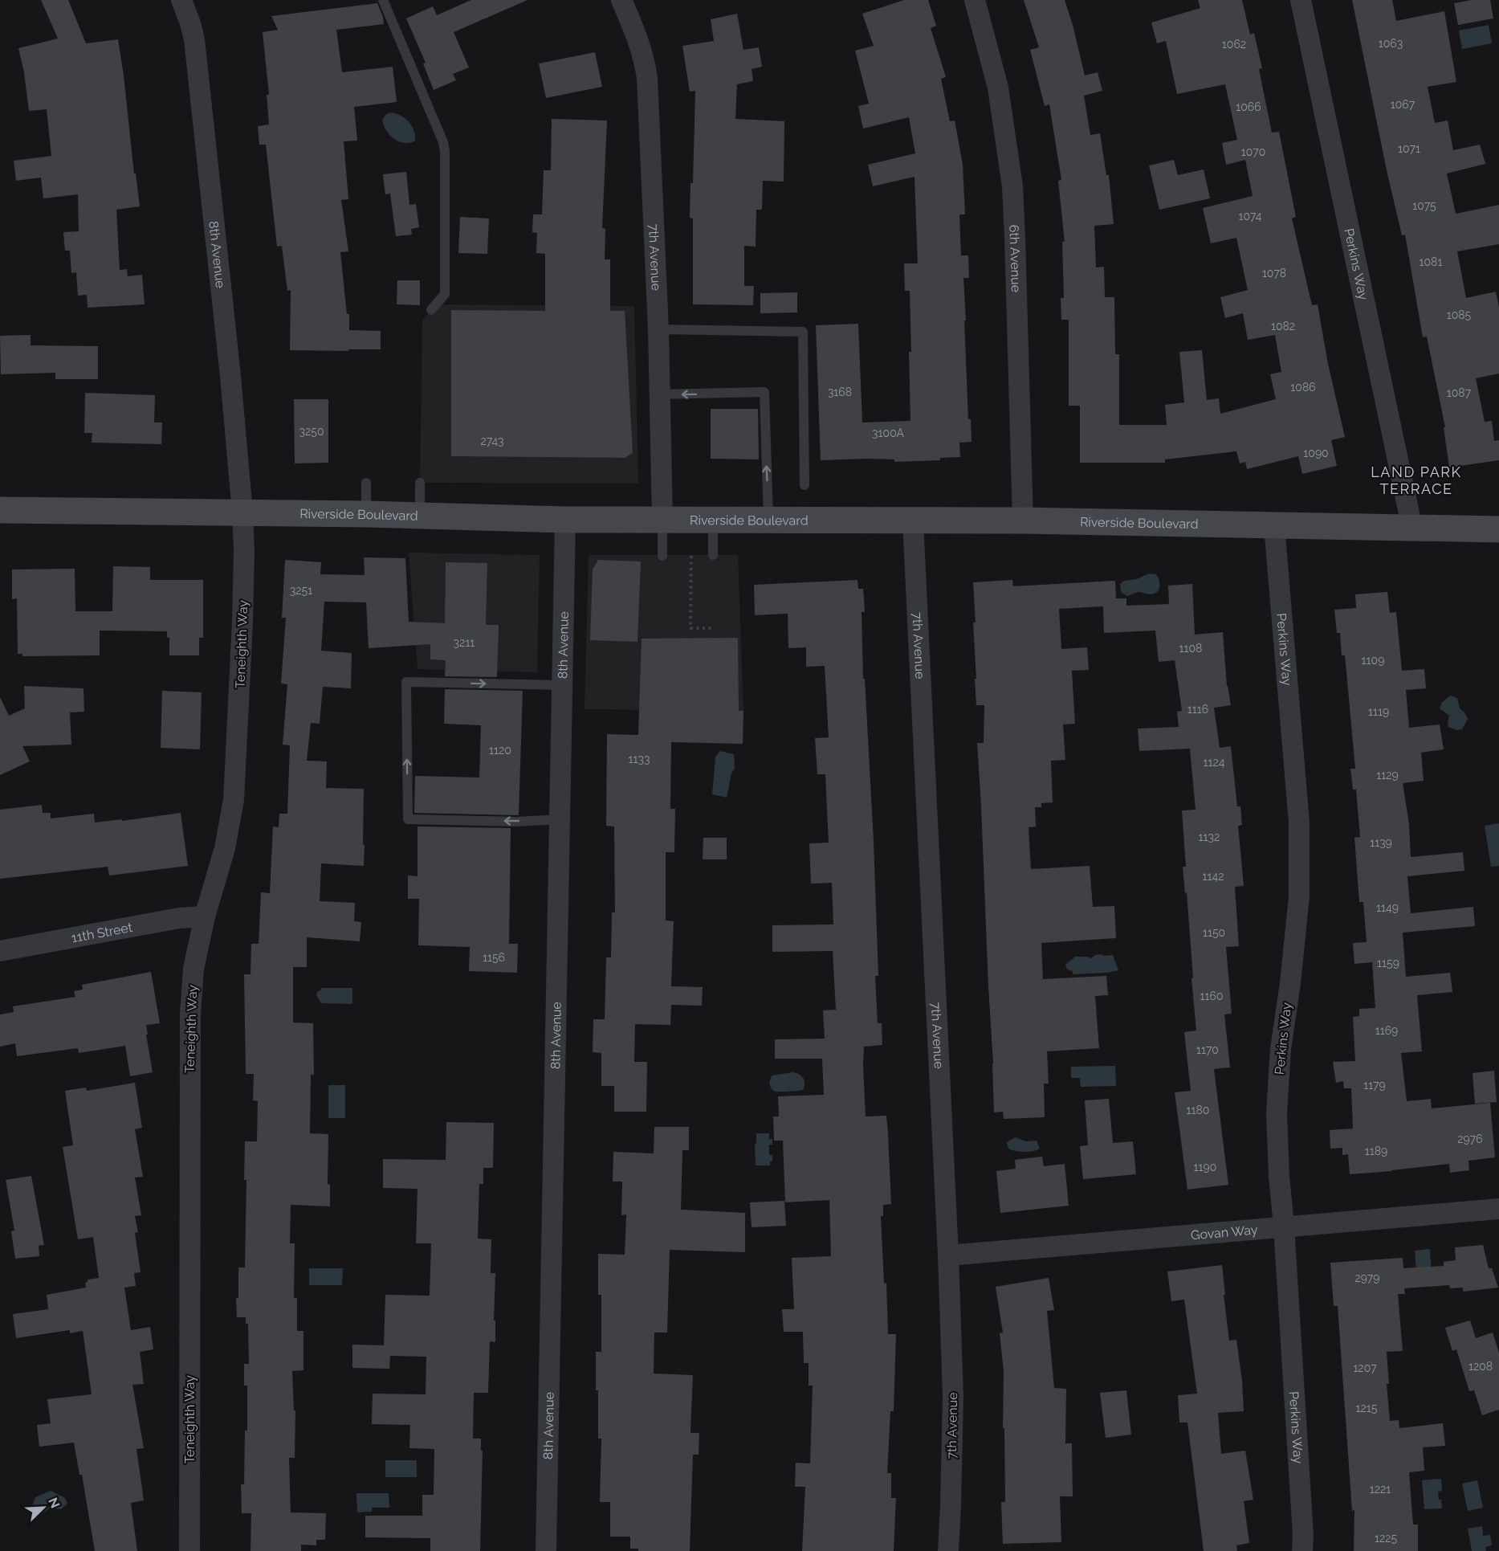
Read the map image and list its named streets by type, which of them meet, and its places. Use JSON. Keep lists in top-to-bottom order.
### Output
{
  "streets": {
    "main road": ["Riverside Boulevard"],
    "street": [
      "8th Avenue",
      "7th Avenue",
      "6th Avenue",
      "Perkins Way",
      "Teneighth Way",
      "11th Street",
      "Govan Way"
    ]
  },
  "crossings": [
    ["8th Avenue", "Riverside Boulevard"],
    ["8th Avenue", "Teneighth Way"],
    ["7th Avenue", "Riverside Boulevard"],
    ["7th Avenue", "Govan Way"],
    ["6th Avenue", "Riverside Boulevard"],
    ["Perkins Way", "Riverside Boulevard"],
    ["Perkins Way", "Govan Way"],
    ["Riverside Boulevard", "Teneighth Way"],
    ["Teneighth Way", "11th Street"]
  ],
  "districts": ["LAND PARK TERRACE"],
  "house_numbers": [
    "1063",
    "1062",
    "1067",
    "1066",
    "1071",
    "1070",
    "1075",
    "1074",
    "1081",
    "1078",
    "1085",
    "1082",
    "1086",
    "3168",
    "1087",
    "3250",
    "3100A",
    "2743",
    "1090",
    "3251",
    "3211",
    "1108",
    "1109",
    "1116",
    "1119",
    "1120",
    "1133",
    "1124",
    "1129",
    "1132",
    "1139",
    "1142",
    "1149",
    "1150",
    "1156",
    "1159",
    "1160",
    "1169",
    "1170",
    "1179",
    "1180",
    "2976",
    "1189",
    "1190",
    "2979",
    "1208",
    "1207",
    "1215",
    "1221",
    "1225"
  ],
  "north": "top right"
}
